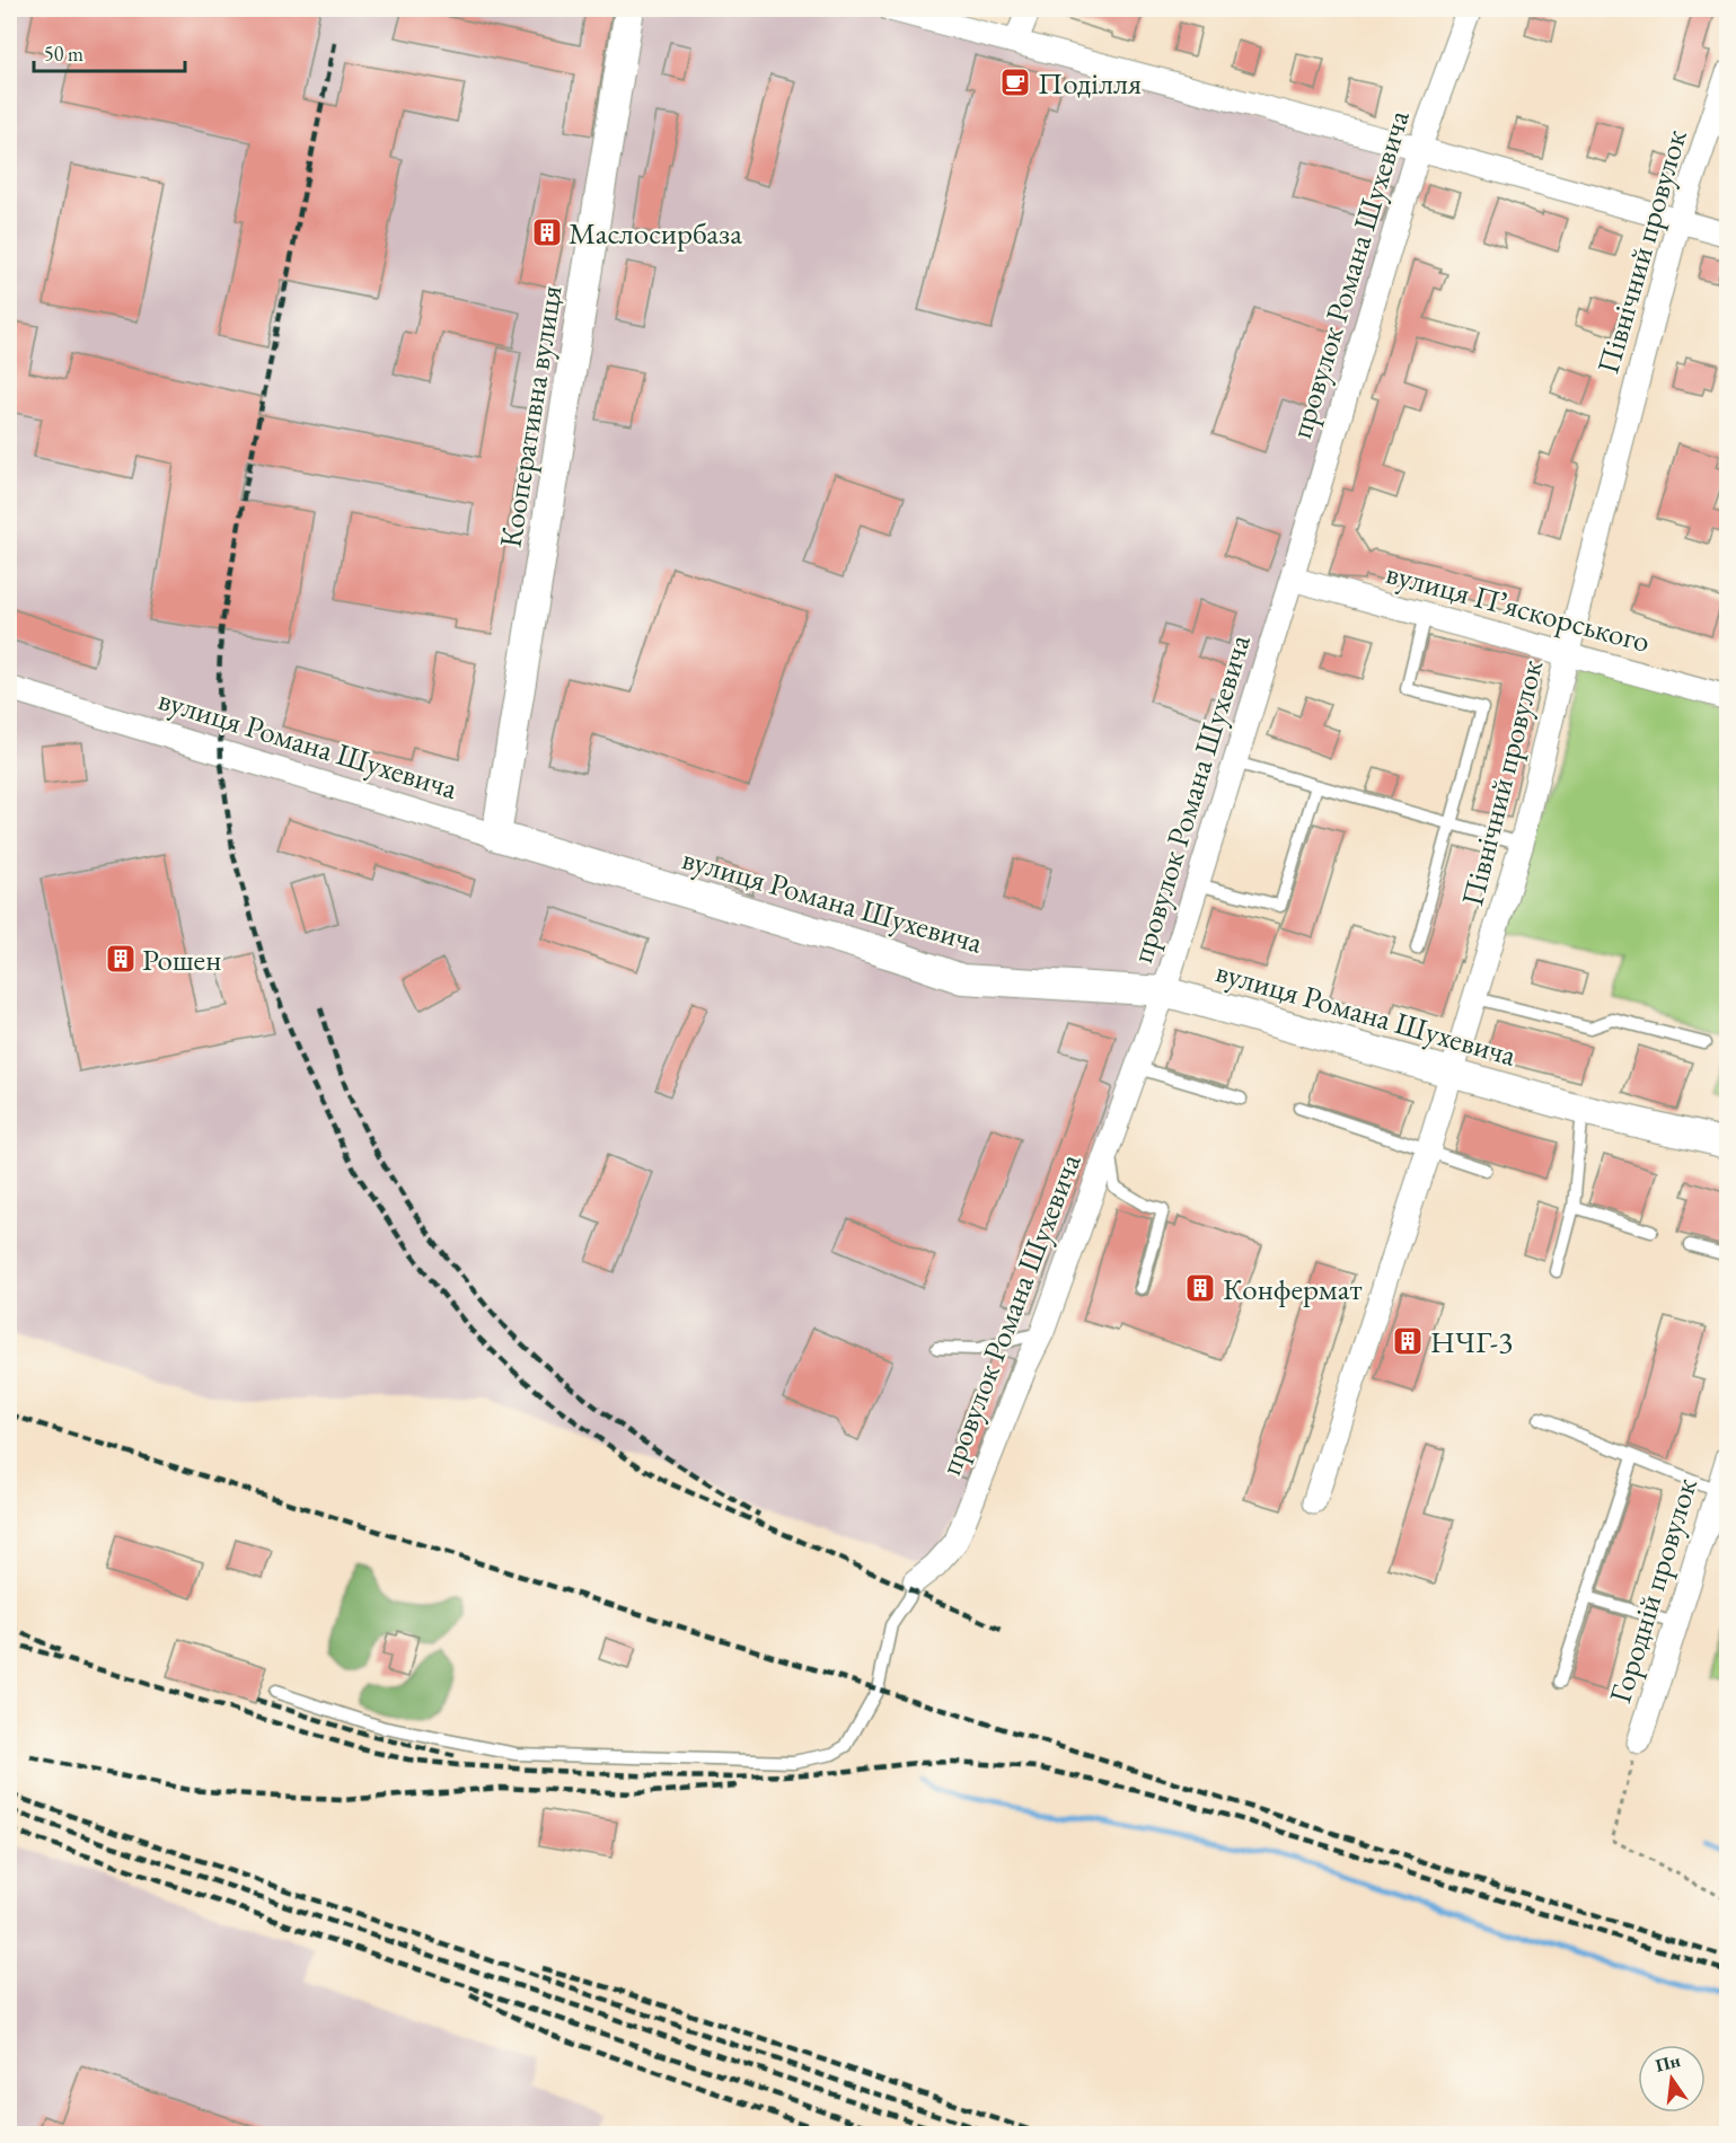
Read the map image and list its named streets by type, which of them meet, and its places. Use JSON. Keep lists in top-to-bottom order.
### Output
{
  "streets": {
    "street": [
      "Північний провулок",
      "провулок Романа Шухевича",
      "Кооперативна вулиця",
      "вулиця Пʼяскорського",
      "вулиця Романа Шухевича",
      "Городній провулок"
    ]
  },
  "crossings": [
    ["Північний провулок", "вулиця Пʼяскорського"],
    ["Північний провулок", "вулиця Романа Шухевича"],
    ["провулок Романа Шухевича", "вулиця Пʼяскорського"],
    ["провулок Романа Шухевича", "вулиця Романа Шухевича"],
    ["Кооперативна вулиця", "вулиця Романа Шухевича"]
  ],
  "places": {
    "cafe": ["Поділля"],
    "building": [
      "Маслосирбаза",
      "Рошен",
      "Конфермат",
      "НЧГ-3"
    ]
  },
  "scale_bar": "50 m",
  "north": "top"
}
